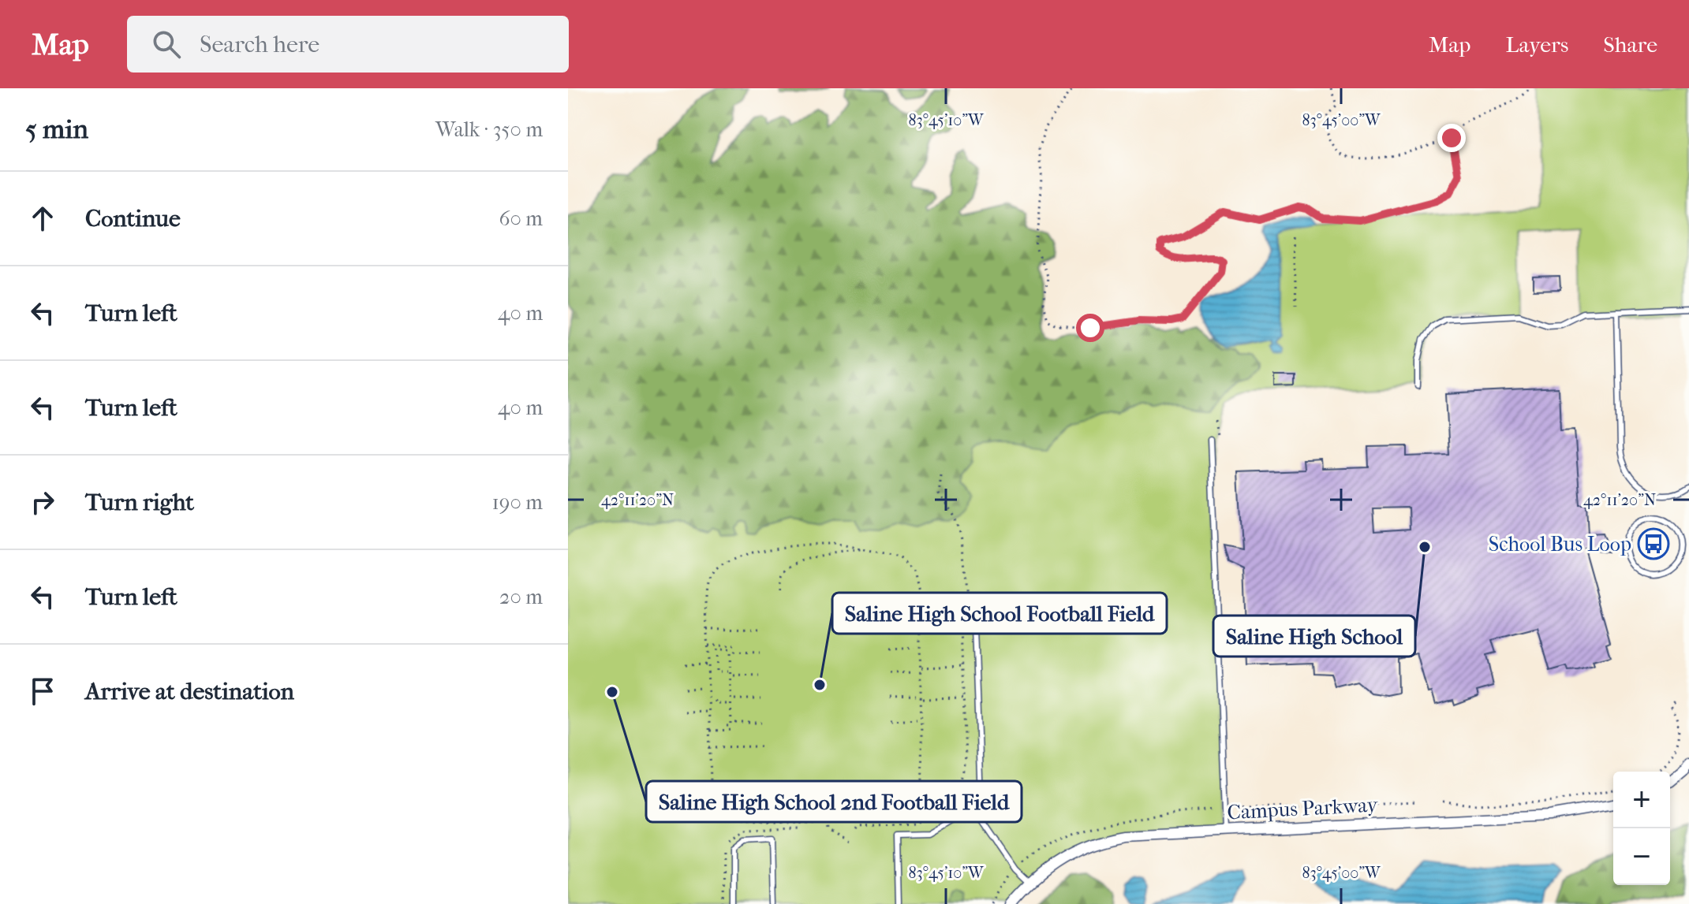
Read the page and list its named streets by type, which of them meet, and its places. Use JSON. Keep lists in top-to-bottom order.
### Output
{
  "streets": {
    "street": ["Campus Parkway"]
  },
  "places": {
    "bus stop": ["School Bus Loop"],
    "other": ["Saline High School", "Saline High School Football Field", "Saline High School 2nd Football Field"]
  },
  "page": {
    "header": "Map",
    "search": "Search here",
    "nav": ["Map", "Layers", "Share"],
    "heading": ["5 min", "Walk · 350 m"],
    "list": [
      ["Continue", "60 m"],
      ["Turn left", "40 m"],
      ["Turn left", "40 m"],
      ["Turn right", "190 m"],
      ["Turn left", "20 m"],
      "Arrive at destination"
    ],
    "map_buttons": ["+", "−"]
  },
  "coordinates": ["83°45'10\"W", "83°45'00\"W", "42°11'20\"N"]
}
